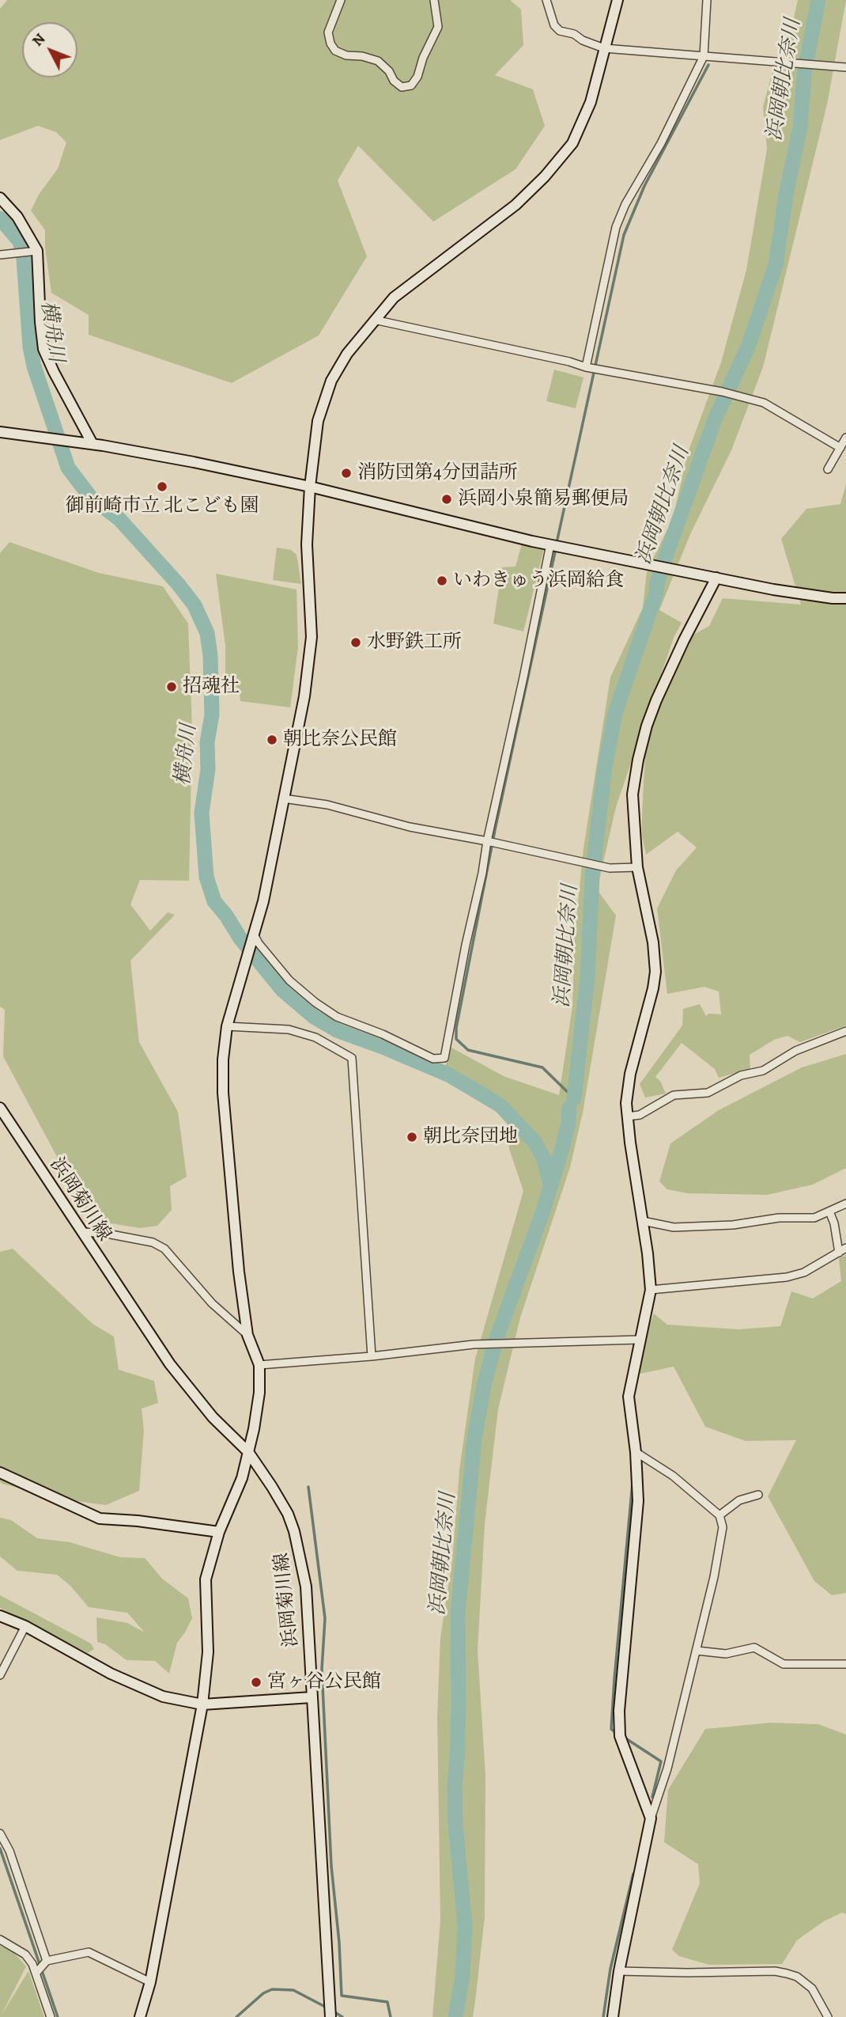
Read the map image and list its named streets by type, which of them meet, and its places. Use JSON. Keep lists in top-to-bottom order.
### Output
{
  "streets": {
    "street": ["浜岡菊川線"]
  },
  "water": ["浜岡朝比奈川", "横舟川"],
  "places": [
    "消防団第4分団詰所",
    "御前崎市立 北こども園",
    "浜岡小泉簡易郵便局",
    "いわきゅう浜岡給食",
    "水野鉄工所",
    "招魂社",
    "朝比奈公民館",
    "朝比奈団地",
    "宮ヶ谷公民館"
  ],
  "north": "top left"
}
